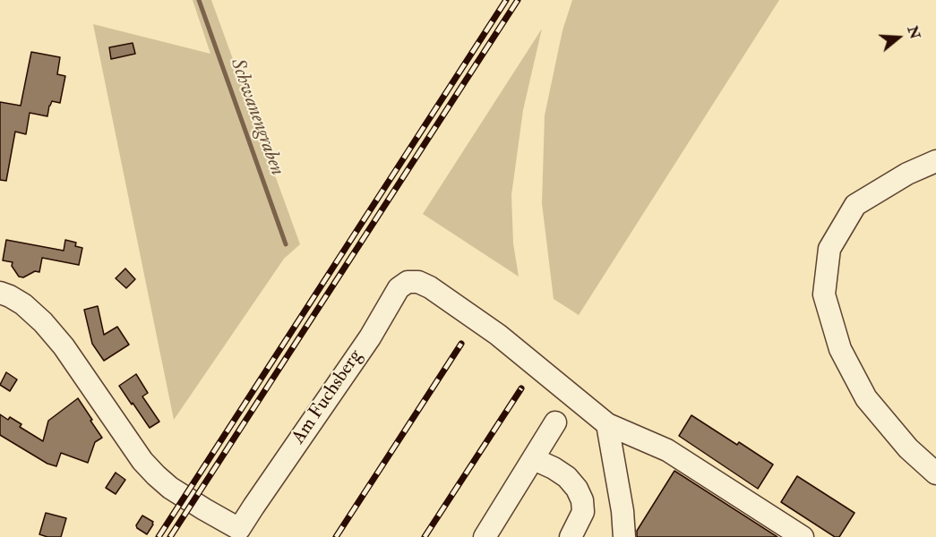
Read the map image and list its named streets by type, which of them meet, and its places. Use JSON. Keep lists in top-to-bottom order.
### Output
{
  "streets": {
    "street": ["Am Fuchsberg"]
  },
  "water": ["Schwanengraben"],
  "north": "right"
}
